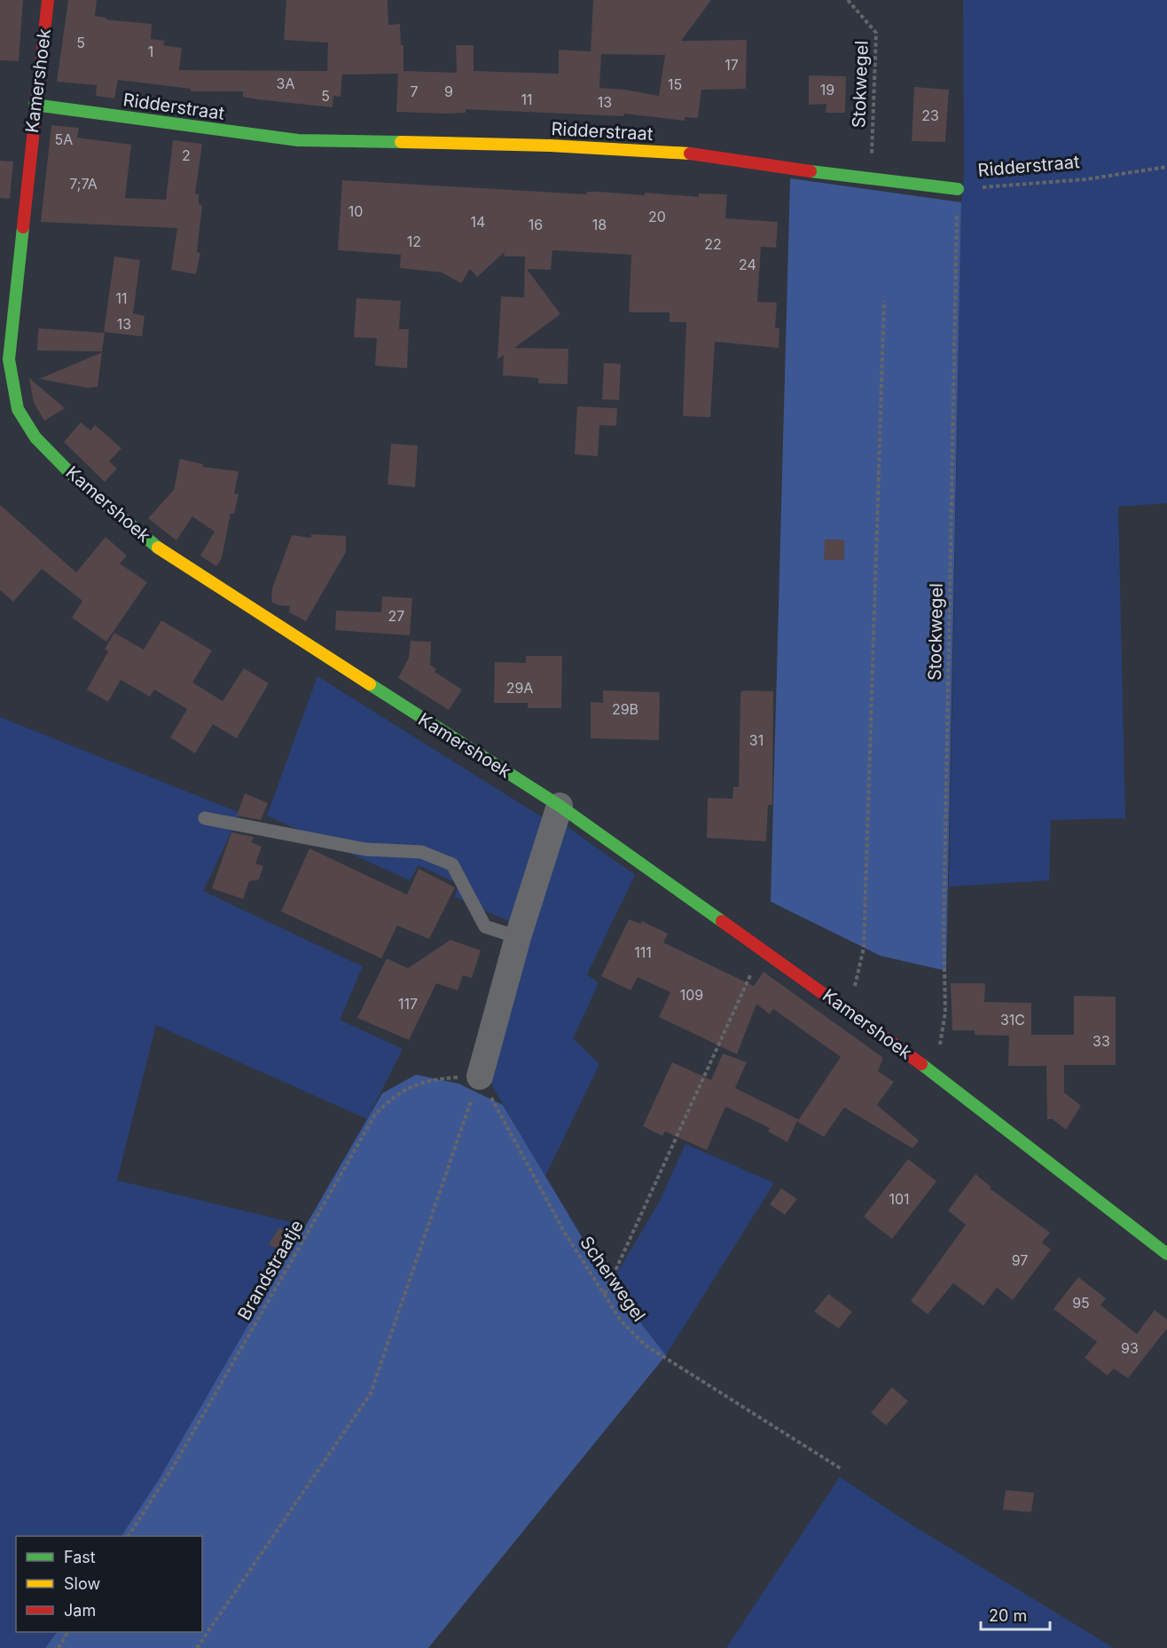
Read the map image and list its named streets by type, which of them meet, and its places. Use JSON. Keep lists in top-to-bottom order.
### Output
{
  "streets": {
    "street": ["Kamershoek", "Ridderstraat"],
    "path": [
      "Stokwegel",
      "Stockwegel",
      "Brandstraatje",
      "Scherwegel"
    ]
  },
  "crossings": [
    ["Kamershoek", "Ridderstraat"],
    ["Kamershoek", "Stockwegel"],
    ["Stokwegel", "Ridderstraat"],
    ["Ridderstraat", "Stockwegel"],
    ["Brandstraatje", "Scherwegel"]
  ],
  "house_numbers": [
    "5",
    "1",
    "17",
    "3A",
    "15",
    "19",
    "7",
    "9",
    "5",
    "11",
    "13",
    "23",
    "5A",
    "2",
    "7;7A",
    "10",
    "20",
    "14",
    "16",
    "18",
    "12",
    "22",
    "24",
    "11",
    "13",
    "27",
    "29A",
    "29B",
    "31",
    "111",
    "109",
    "117",
    "31C",
    "33",
    "101",
    "97",
    "95",
    "93"
  ],
  "legend": ["Fast", "Slow", "Jam"],
  "scale_bar": "20 m"
}
